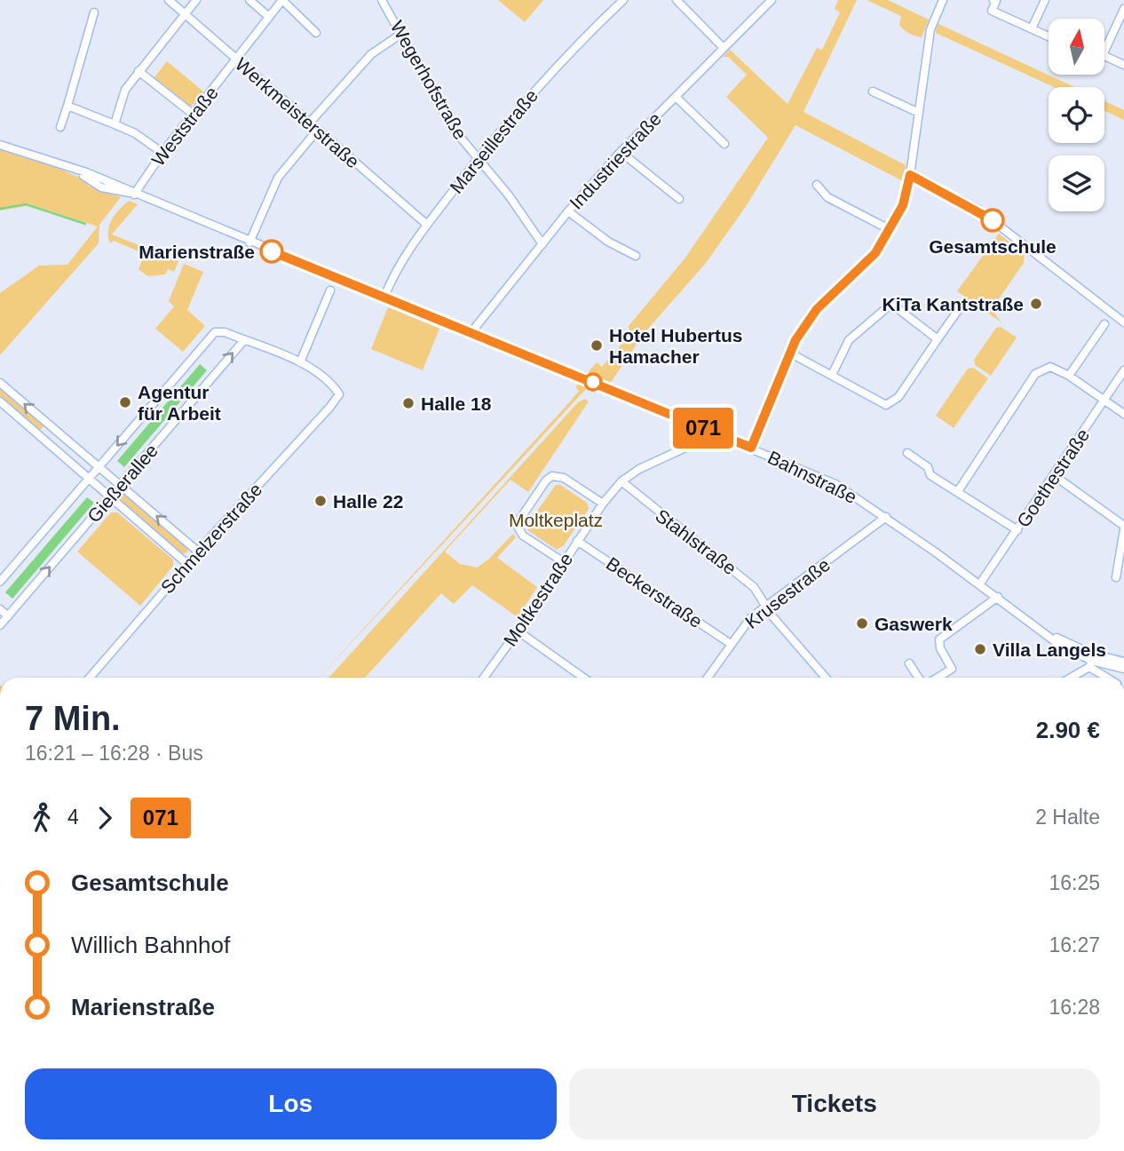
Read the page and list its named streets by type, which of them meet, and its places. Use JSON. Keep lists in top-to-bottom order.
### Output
{
  "streets": {
    "street": [
      "Wegerhofstraße",
      "Werkmeisterstraße",
      "Weststraße",
      "Marseillestraße",
      "Industriestraße",
      "Bahnstraße",
      "Goethestraße",
      "Gießerallee",
      "Schmelzerstraße",
      "Stahlstraße",
      "Beckerstraße",
      "Krusestraße",
      "Moltkestraße"
    ]
  },
  "crossings": [
    ["Wegerhofstraße", "Marseillestraße"],
    ["Wegerhofstraße", "Industriestraße"],
    ["Werkmeisterstraße", "Weststraße"],
    ["Werkmeisterstraße", "Marseillestraße"],
    ["Weststraße", "Bahnstraße"],
    ["Marseillestraße", "Bahnstraße"],
    ["Industriestraße", "Bahnstraße"],
    ["Bahnstraße", "Goethestraße"],
    ["Bahnstraße", "Krusestraße"],
    ["Bahnstraße", "Moltkestraße"],
    ["Stahlstraße", "Krusestraße"],
    ["Stahlstraße", "Moltkestraße"],
    ["Beckerstraße", "Krusestraße"],
    ["Beckerstraße", "Moltkestraße"]
  ],
  "parks": ["Moltkeplatz"],
  "places": [
    "Gesamtschule",
    "Marienstraße",
    "KiTa Kantstraße",
    "Hotel Hubertus Hamacher",
    "Agentur für Arbeit",
    "Halle 18",
    "Halle 22",
    "Gaswerk",
    "Villa Langels"
  ],
  "lines": ["bus line 071"],
  "north": "top",
  "page": {
    "on_map": "071",
    "heading": ["7 Min.", "16:21 – 16:28 · Bus", "2.90 €"],
    "legs": ["4", "071", "2 Halte"],
    "list": [
      {
        "name": "Gesamtschule",
        "value": "16:25"
      },
      {
        "name": "Willich Bahnhof",
        "value": "16:27"
      },
      {
        "name": "Marienstraße",
        "value": "16:28"
      }
    ],
    "buttons": ["Los", "Tickets"]
  }
}
